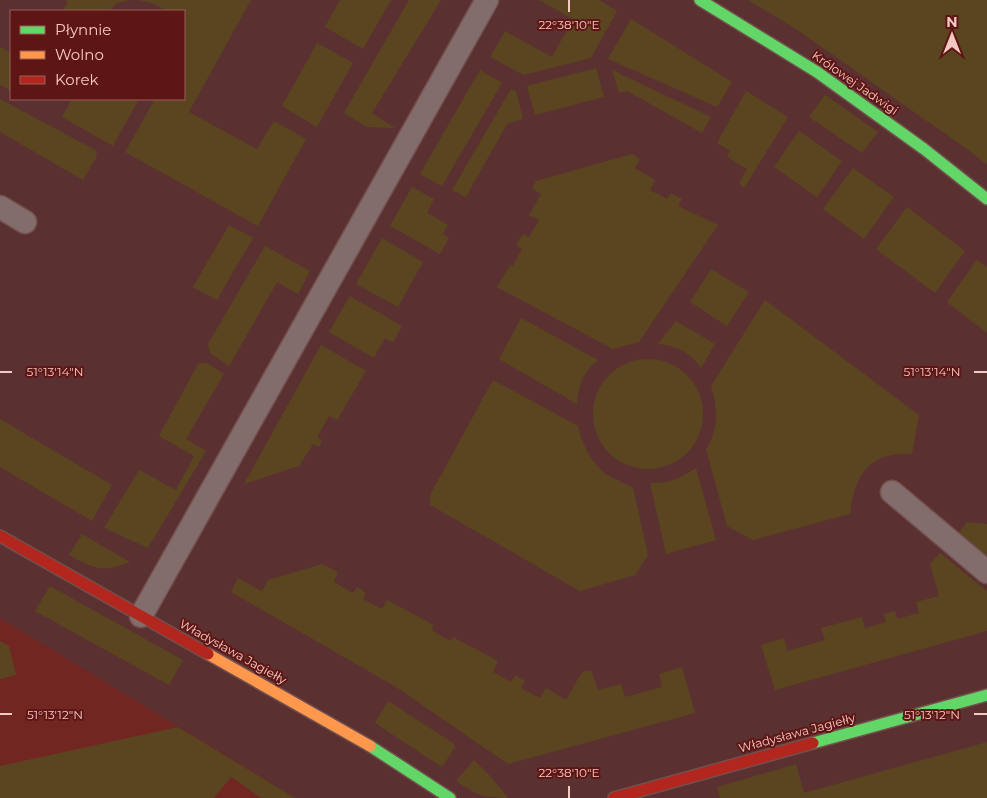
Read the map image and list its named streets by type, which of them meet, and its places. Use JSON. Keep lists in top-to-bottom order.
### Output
{
  "streets": {
    "street": ["Królowej Jadwigi", "Władysława Jagiełły"]
  },
  "legend": ["Płynnie", "Wolno", "Korek"],
  "north": "top",
  "coordinates": ["22°38'10\"E", "51°13'14\"N", "51°13'12\"N"]
}
